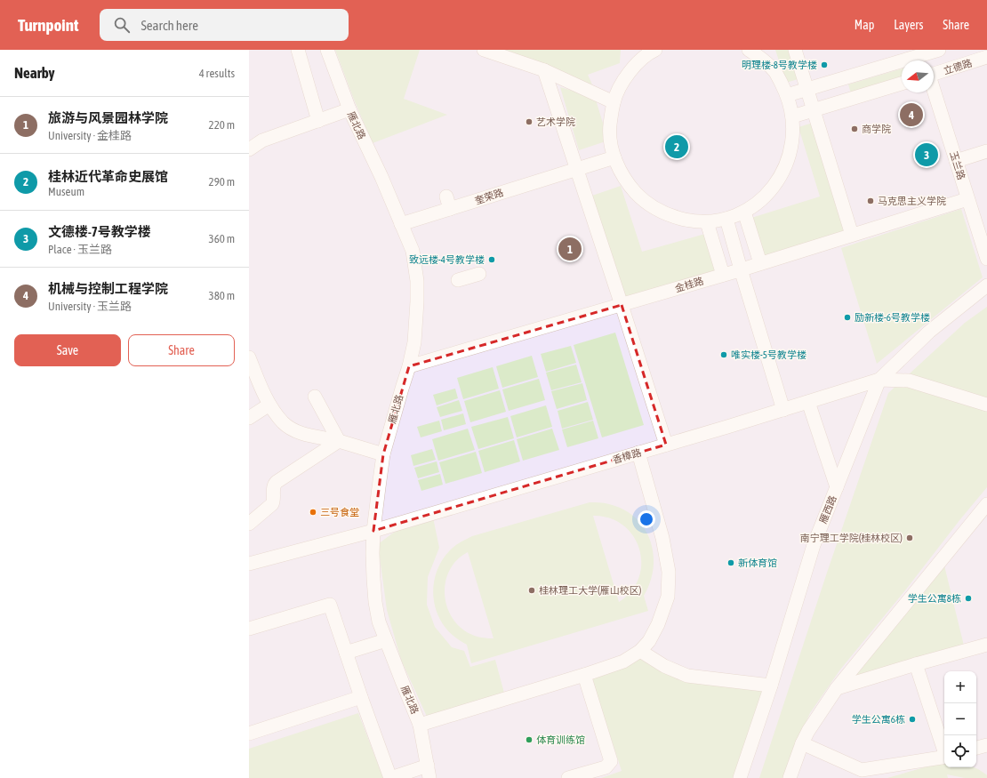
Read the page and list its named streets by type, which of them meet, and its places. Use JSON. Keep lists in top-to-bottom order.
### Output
{
  "streets": {
    "street": [
      "立德路",
      "雁北路",
      "玉兰路",
      "奎荣路",
      "金桂路",
      "香樟路",
      "雁西路"
    ]
  },
  "crossings": [
    ["雁北路", "奎荣路"],
    ["雁北路", "金桂路"],
    ["雁北路", "香樟路"],
    ["玉兰路", "金桂路"],
    ["香樟路", "雁西路"]
  ],
  "places": [
    "明理楼-8号教学楼",
    "艺术学院",
    "商学院",
    "马克思主义学院",
    "致远楼-4号教学楼",
    "励新楼-6号教学楼",
    "唯实楼-5号教学楼",
    "三号食堂",
    "南宁理工学院(桂林校区)",
    "新体育馆",
    "桂林理工大学(雁山校区)",
    "学生公寓8栋",
    "学生公寓6栋",
    "体育训练馆"
  ],
  "north": "left",
  "page": {
    "header": "Turnpoint",
    "search": "Search here",
    "nav": ["Map", "Layers", "Share"],
    "heading": ["Nearby", "4 results"],
    "list": [
      {
        "mark": "1",
        "name": "旅游与风景园林学院",
        "note": "University · 金桂路",
        "value": "220 m"
      },
      {
        "mark": "2",
        "name": "桂林近代革命史展馆",
        "note": "Museum",
        "value": "290 m"
      },
      {
        "mark": "3",
        "name": "文德楼-7号教学楼",
        "note": "Place · 玉兰路",
        "value": "360 m"
      },
      {
        "mark": "4",
        "name": "机械与控制工程学院",
        "note": "University · 玉兰路",
        "value": "380 m"
      }
    ],
    "pins": [
      "4",
      "2",
      "3",
      "1"
    ],
    "buttons": ["Save", "Share"],
    "map_buttons": ["+", "−"]
  }
}
